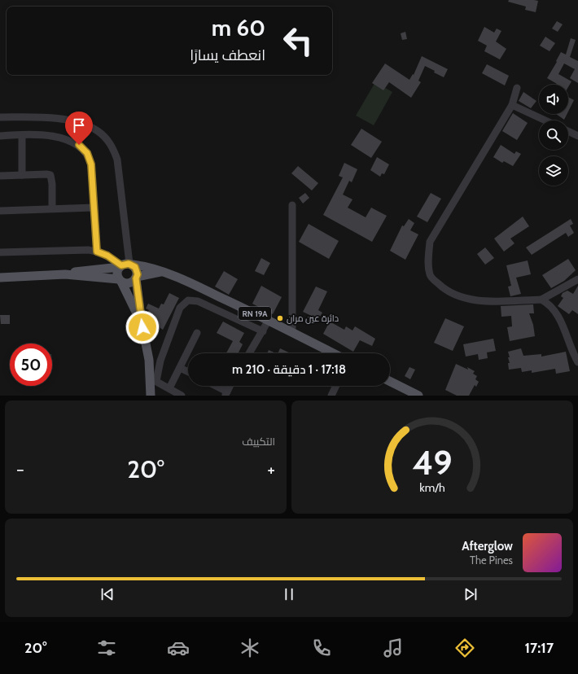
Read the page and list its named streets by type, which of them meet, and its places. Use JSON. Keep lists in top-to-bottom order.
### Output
{
  "streets": {
    "main road": ["RN 19A"]
  },
  "places": ["دائرة عين مران"],
  "page": {
    "turn": ["60 m", "انعطف يسارًا"],
    "limit": "50",
    "trip": "17:18 · 1 دقيقة · 210 m",
    "tile": "التكييف",
    "heat": ["−", "20°", "+"],
    "song": ["Afterglow", "The Pines"],
    "tabs": ["17:17", "20°"],
    "gauge": ["49", "km/h"]
  }
}
